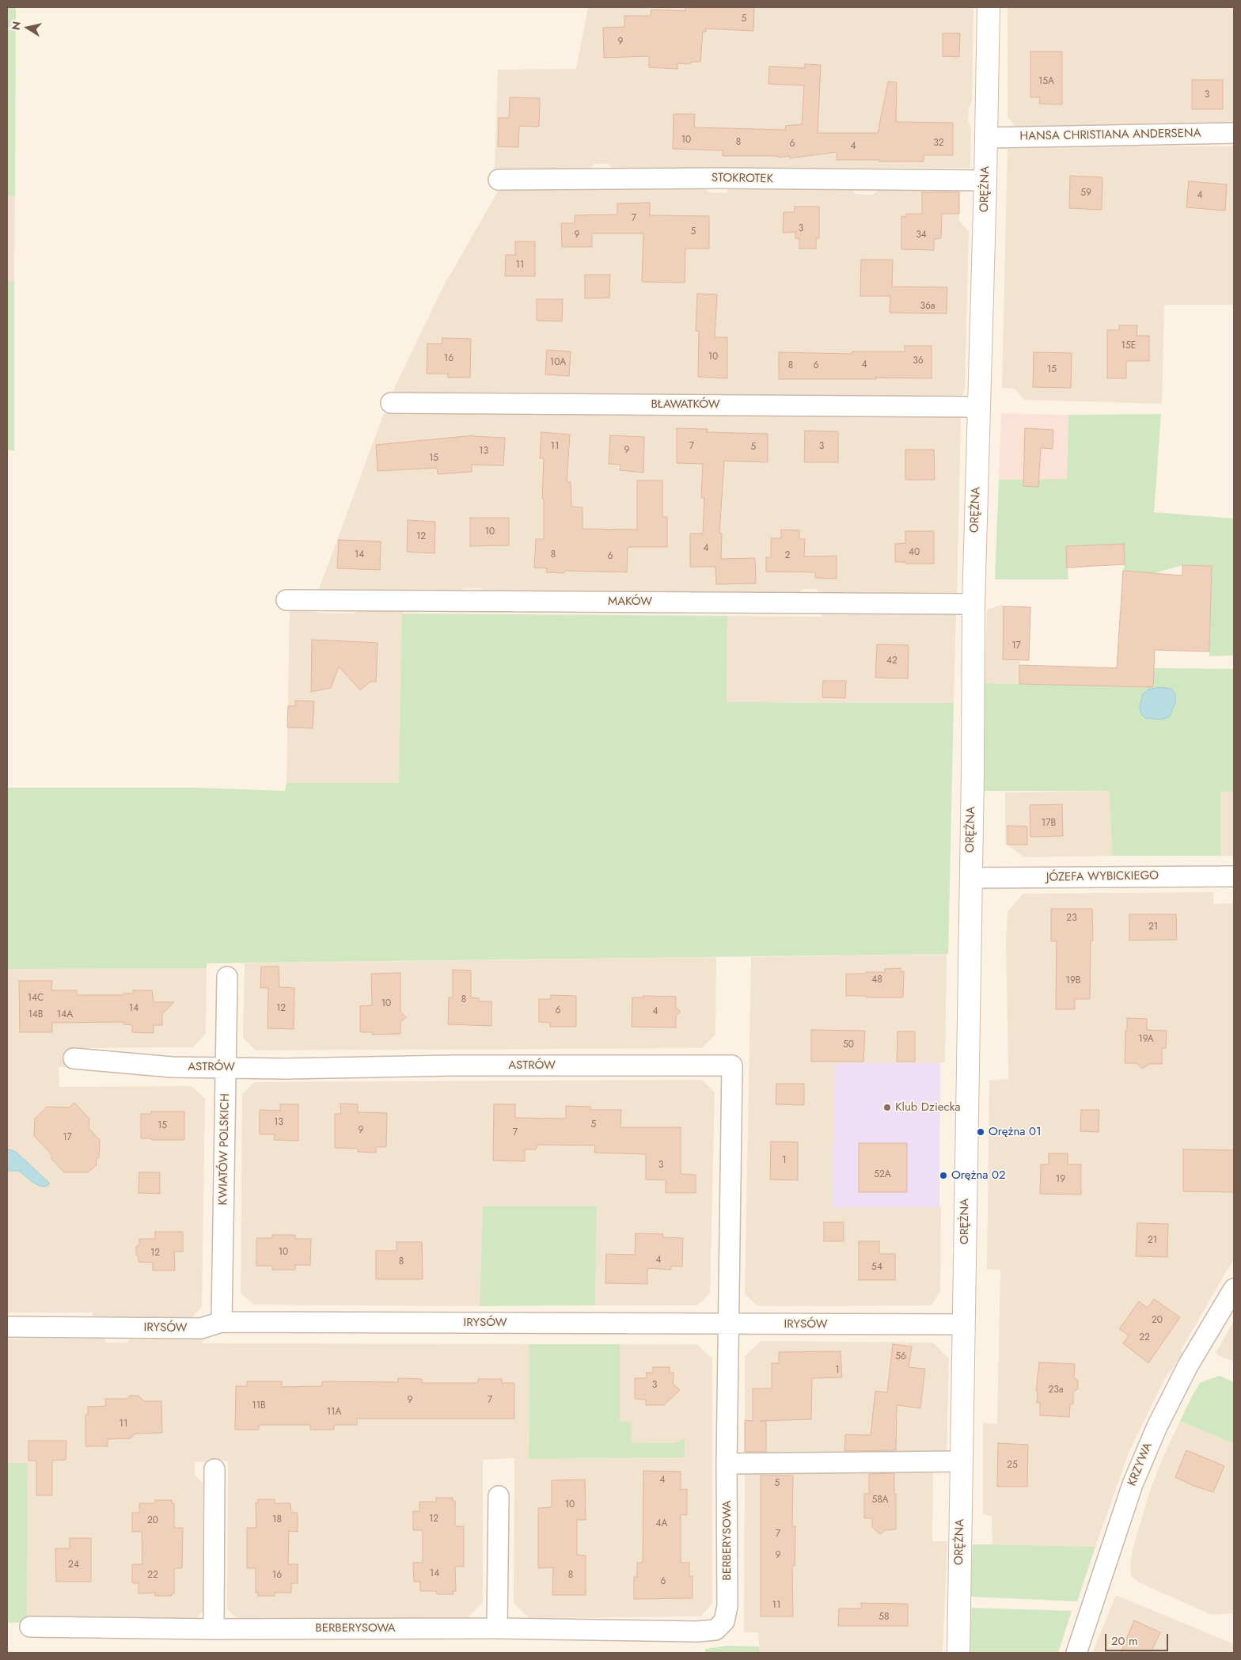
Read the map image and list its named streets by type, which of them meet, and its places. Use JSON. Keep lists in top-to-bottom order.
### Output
{
  "streets": {
    "street": [
      "HANSA CHRISTIANA ANDERSENA",
      "STOKROTEK",
      "ORĘŻNA",
      "BŁAWATKÓW",
      "MAKÓW",
      "JÓZEFA WYBICKIEGO",
      "ASTRÓW",
      "KWIATÓW POLSKICH",
      "IRYSÓW",
      "KRZYWA",
      "BERBERYSOWA"
    ]
  },
  "crossings": [
    ["HANSA CHRISTIANA ANDERSENA", "ORĘŻNA"],
    ["STOKROTEK", "ORĘŻNA"],
    ["ORĘŻNA", "BŁAWATKÓW"],
    ["ORĘŻNA", "MAKÓW"],
    ["ORĘŻNA", "JÓZEFA WYBICKIEGO"],
    ["ORĘŻNA", "IRYSÓW"],
    ["ASTRÓW", "KWIATÓW POLSKICH"],
    ["ASTRÓW", "IRYSÓW"],
    ["ASTRÓW", "BERBERYSOWA"],
    ["KWIATÓW POLSKICH", "IRYSÓW"],
    ["IRYSÓW", "BERBERYSOWA"]
  ],
  "places": ["Klub Dziecka", "Orężna 01", "Orężna 02"],
  "house_numbers": [
    "5",
    "9",
    "15A",
    "3",
    "10",
    "8",
    "32",
    "6",
    "4",
    "59",
    "4",
    "7",
    "3",
    "5",
    "9",
    "34",
    "11",
    "36a",
    "15E",
    "10",
    "16",
    "36",
    "10A",
    "4",
    "8",
    "6",
    "15",
    "11",
    "7",
    "3",
    "5",
    "9",
    "13",
    "15",
    "10",
    "12",
    "4",
    "40",
    "14",
    "8",
    "2",
    "6",
    "17",
    "42",
    "17B",
    "23",
    "21",
    "48",
    "19B",
    "14C",
    "8",
    "10",
    "14",
    "12",
    "6",
    "4",
    "14B",
    "14A",
    "19A",
    "50",
    "13",
    "5",
    "15",
    "9",
    "7",
    "17",
    "1",
    "3",
    "52A",
    "19",
    "21",
    "10",
    "12",
    "4",
    "8",
    "54",
    "20",
    "22",
    "56",
    "1",
    "3",
    "23a",
    "9",
    "7",
    "11B",
    "11A",
    "11",
    "25",
    "4",
    "5",
    "58A",
    "10",
    "12",
    "18",
    "20",
    "4A",
    "7",
    "9",
    "24",
    "14",
    "22",
    "16",
    "8",
    "6",
    "11",
    "58"
  ],
  "scale_bar": "20 m",
  "north": "left"
}
